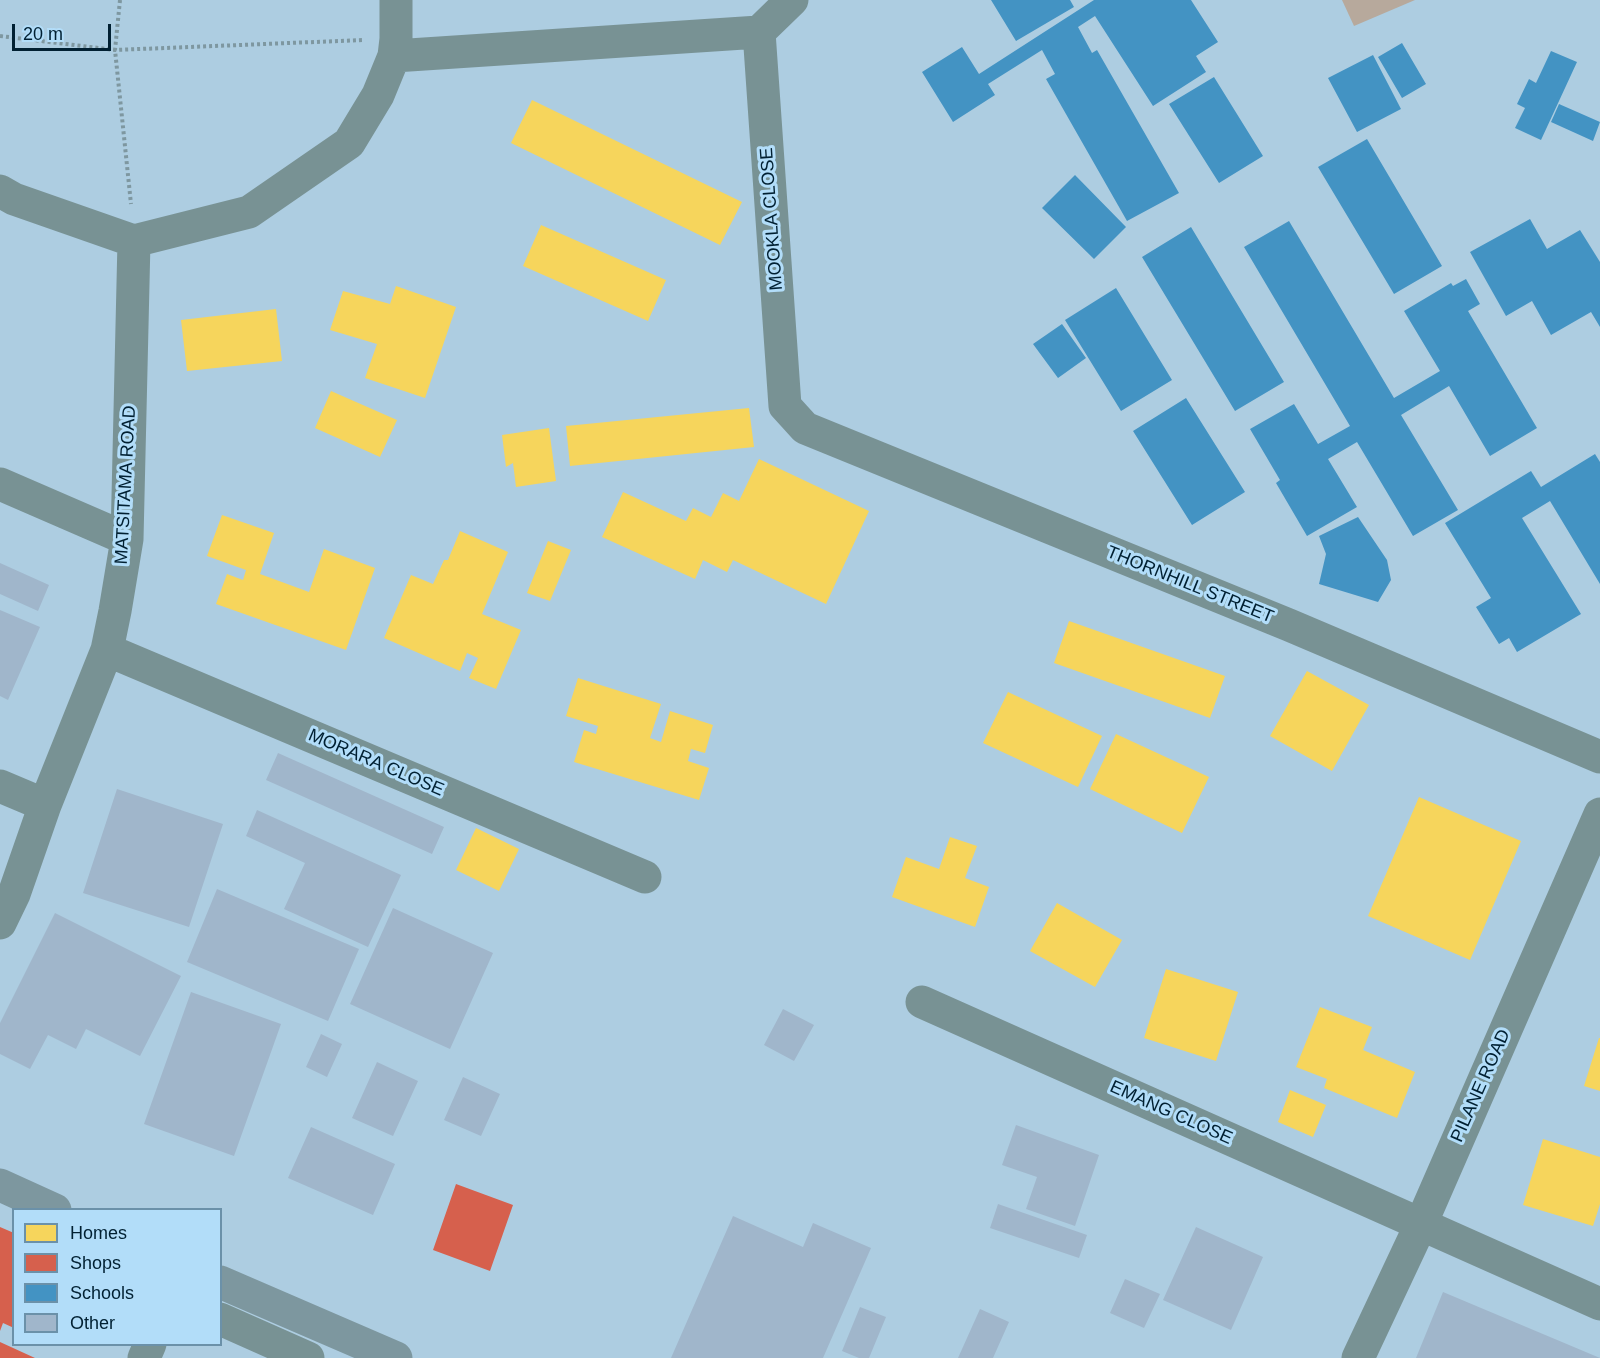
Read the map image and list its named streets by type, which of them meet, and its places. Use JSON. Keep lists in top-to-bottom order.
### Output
{
  "streets": {
    "street": [
      "MOOKLA CLOSE",
      "MATSITAMA ROAD",
      "THORNHILL STREET",
      "MORARA CLOSE",
      "PILANE ROAD",
      "EMANG CLOSE"
    ]
  },
  "crossings": [
    ["MOOKLA CLOSE", "THORNHILL STREET"],
    ["MATSITAMA ROAD", "MORARA CLOSE"],
    ["PILANE ROAD", "EMANG CLOSE"]
  ],
  "legend": [
    "Homes",
    "Shops",
    "Schools",
    "Other"
  ],
  "scale_bar": "20 m"
}
